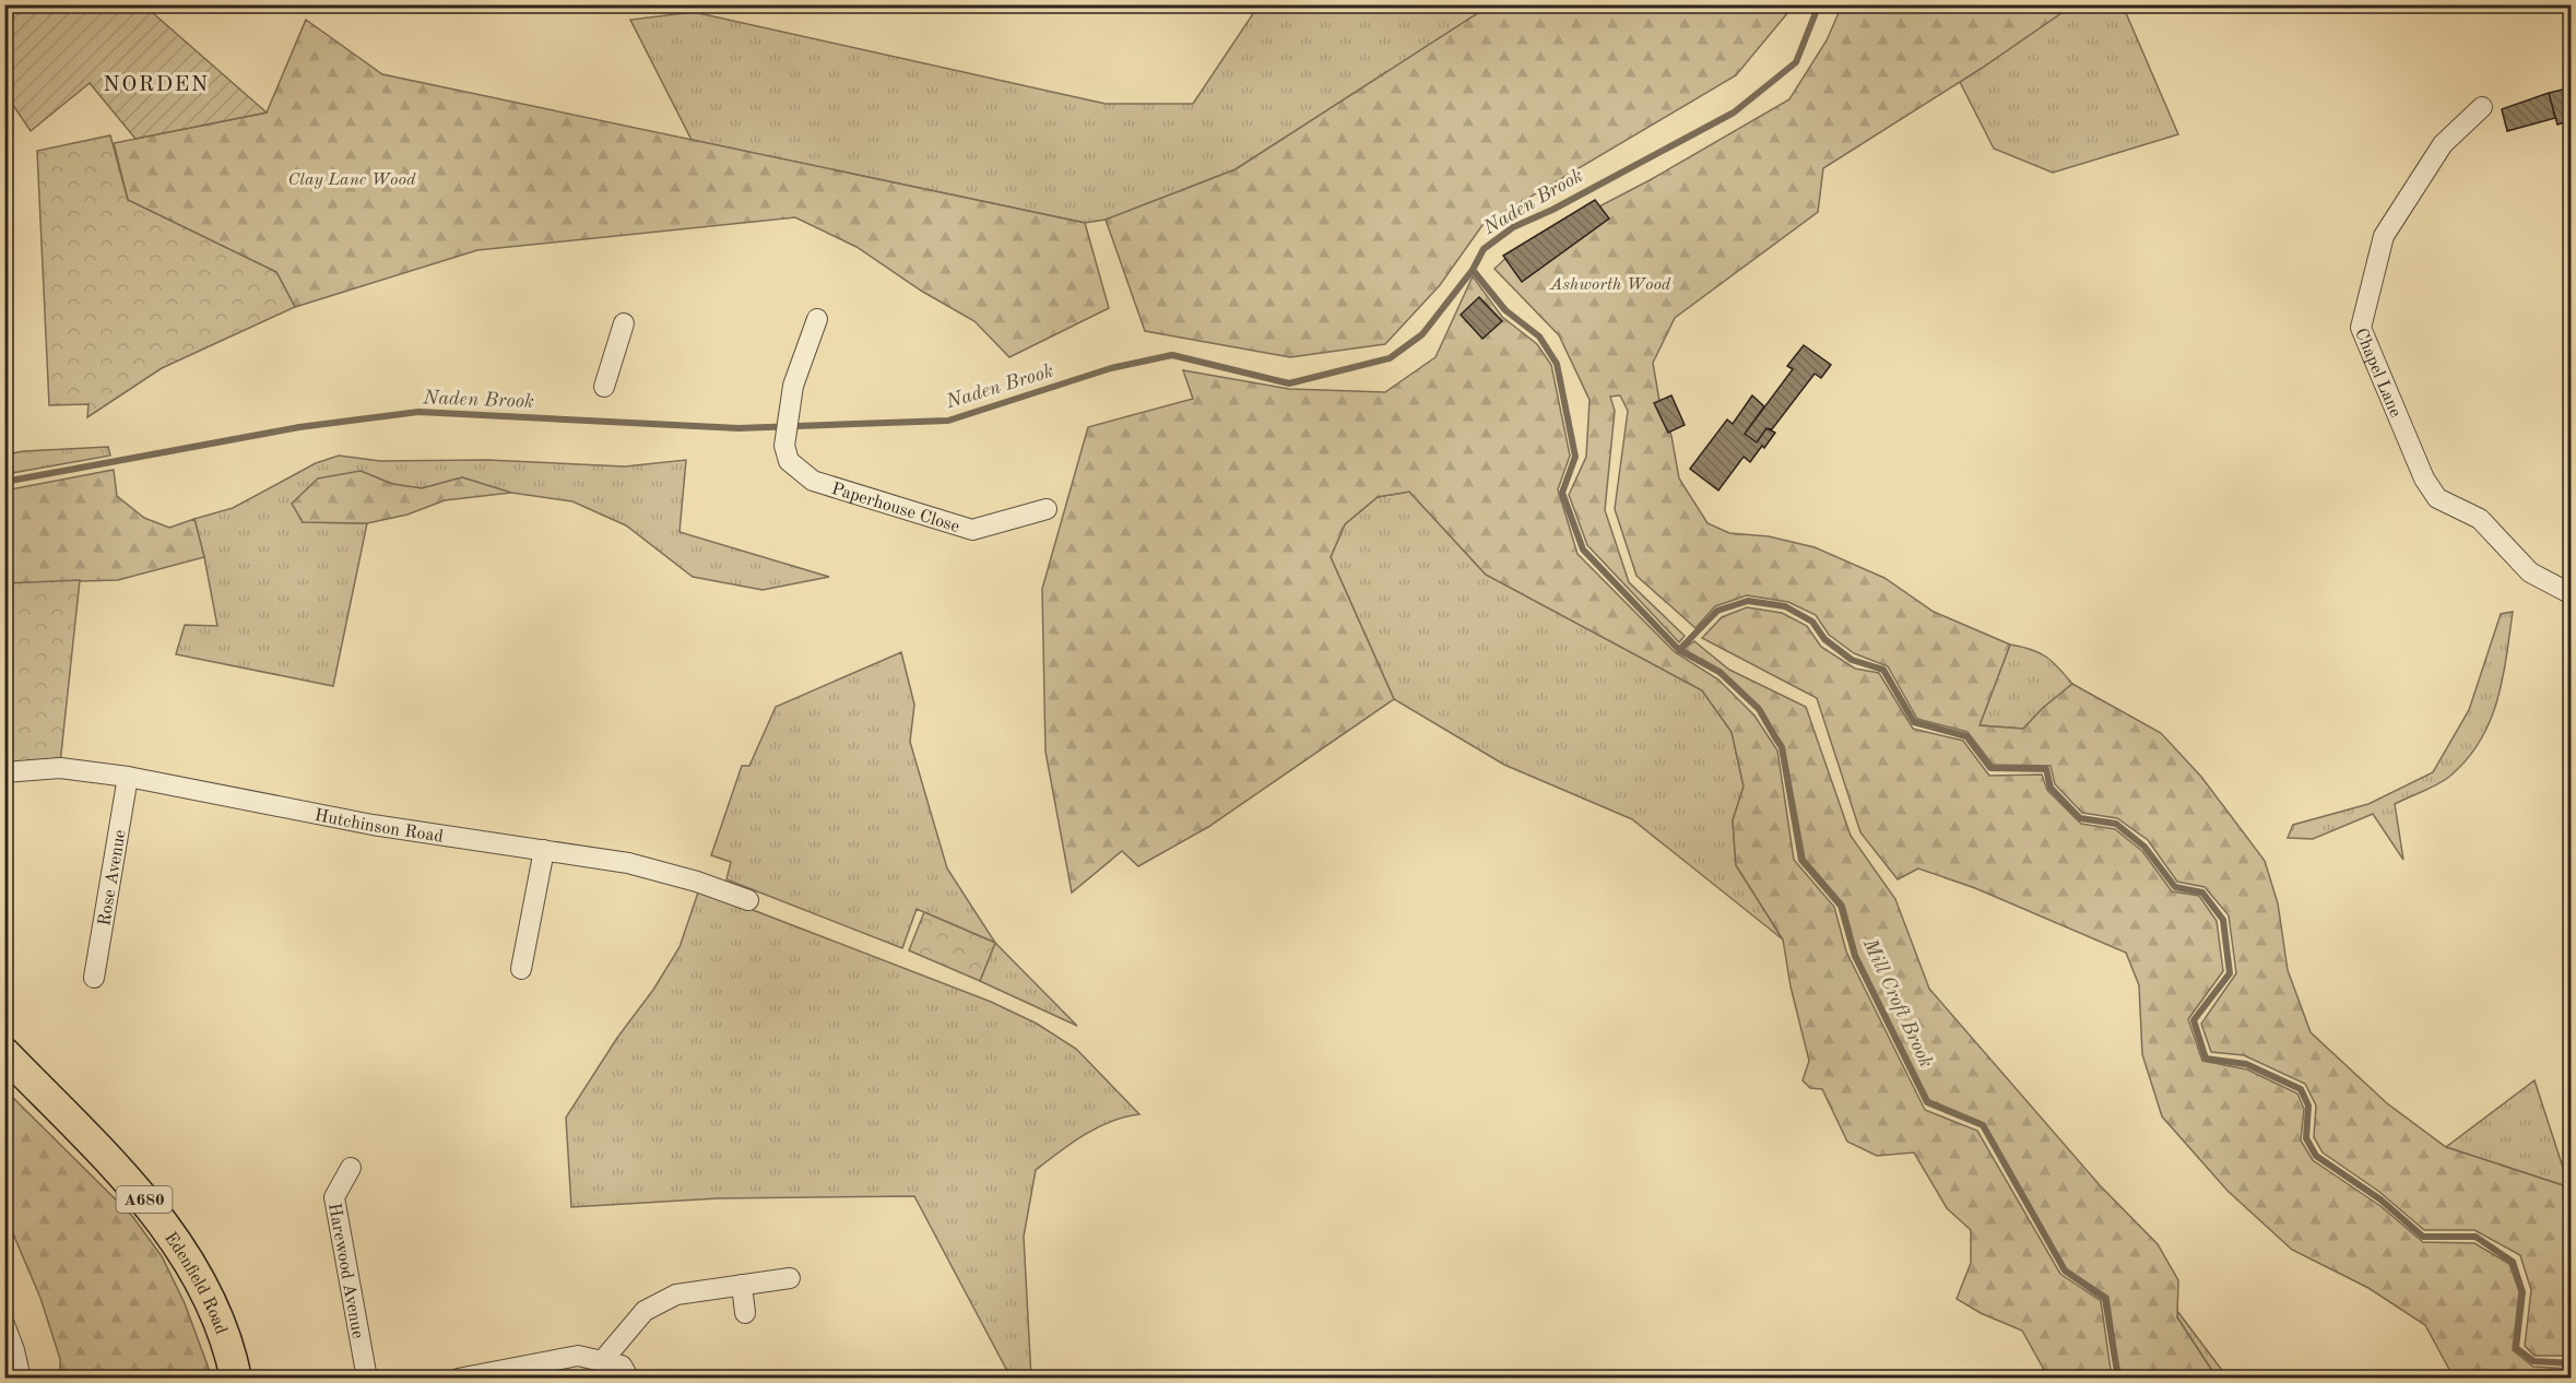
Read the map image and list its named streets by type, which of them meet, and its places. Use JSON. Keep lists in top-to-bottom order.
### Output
{
  "streets": {
    "main road": ["A680", "Edenfield Road"],
    "street": [
      "Chapel Lane",
      "Paperhouse Close",
      "Hutchinson Road",
      "Rose Avenue",
      "Harewood Avenue"
    ]
  },
  "crossings": [
    ["Hutchinson Road", "Rose Avenue"]
  ],
  "districts": ["NORDEN"],
  "water": ["Naden Brook", "Mill Croft Brook"],
  "parks": ["Clay Lane Wood", "Ashworth Wood"]
}
